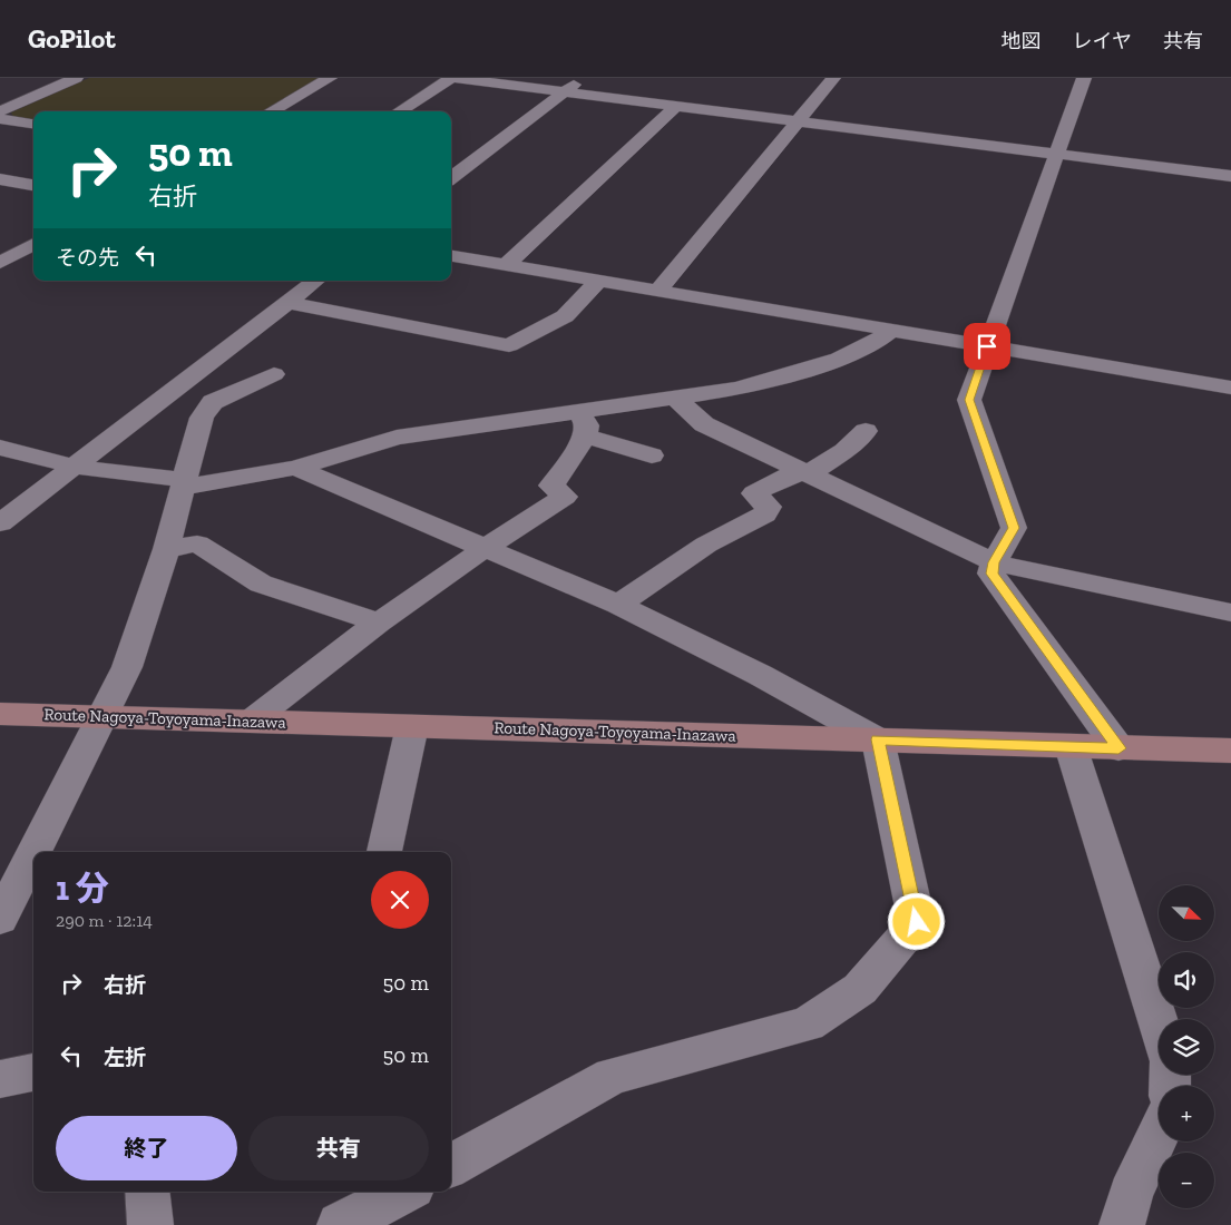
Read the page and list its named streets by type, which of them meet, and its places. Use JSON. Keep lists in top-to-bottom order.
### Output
{
  "streets": {
    "main road": ["Route Nagoya-Toyoyama-Inazawa"]
  },
  "north": "bottom right",
  "page": {
    "header": "GoPilot",
    "nav": ["地図", "レイヤ", "共有"],
    "turn": ["50 m", "右折"],
    "then": "その先",
    "heading": ["1 分", "290 m · 12:14"],
    "map_buttons": ["+", "−"],
    "list": [
      {
        "name": "右折",
        "value": "50 m"
      },
      {
        "name": "左折",
        "value": "50 m"
      }
    ],
    "buttons": ["終了", "共有"]
  }
}
